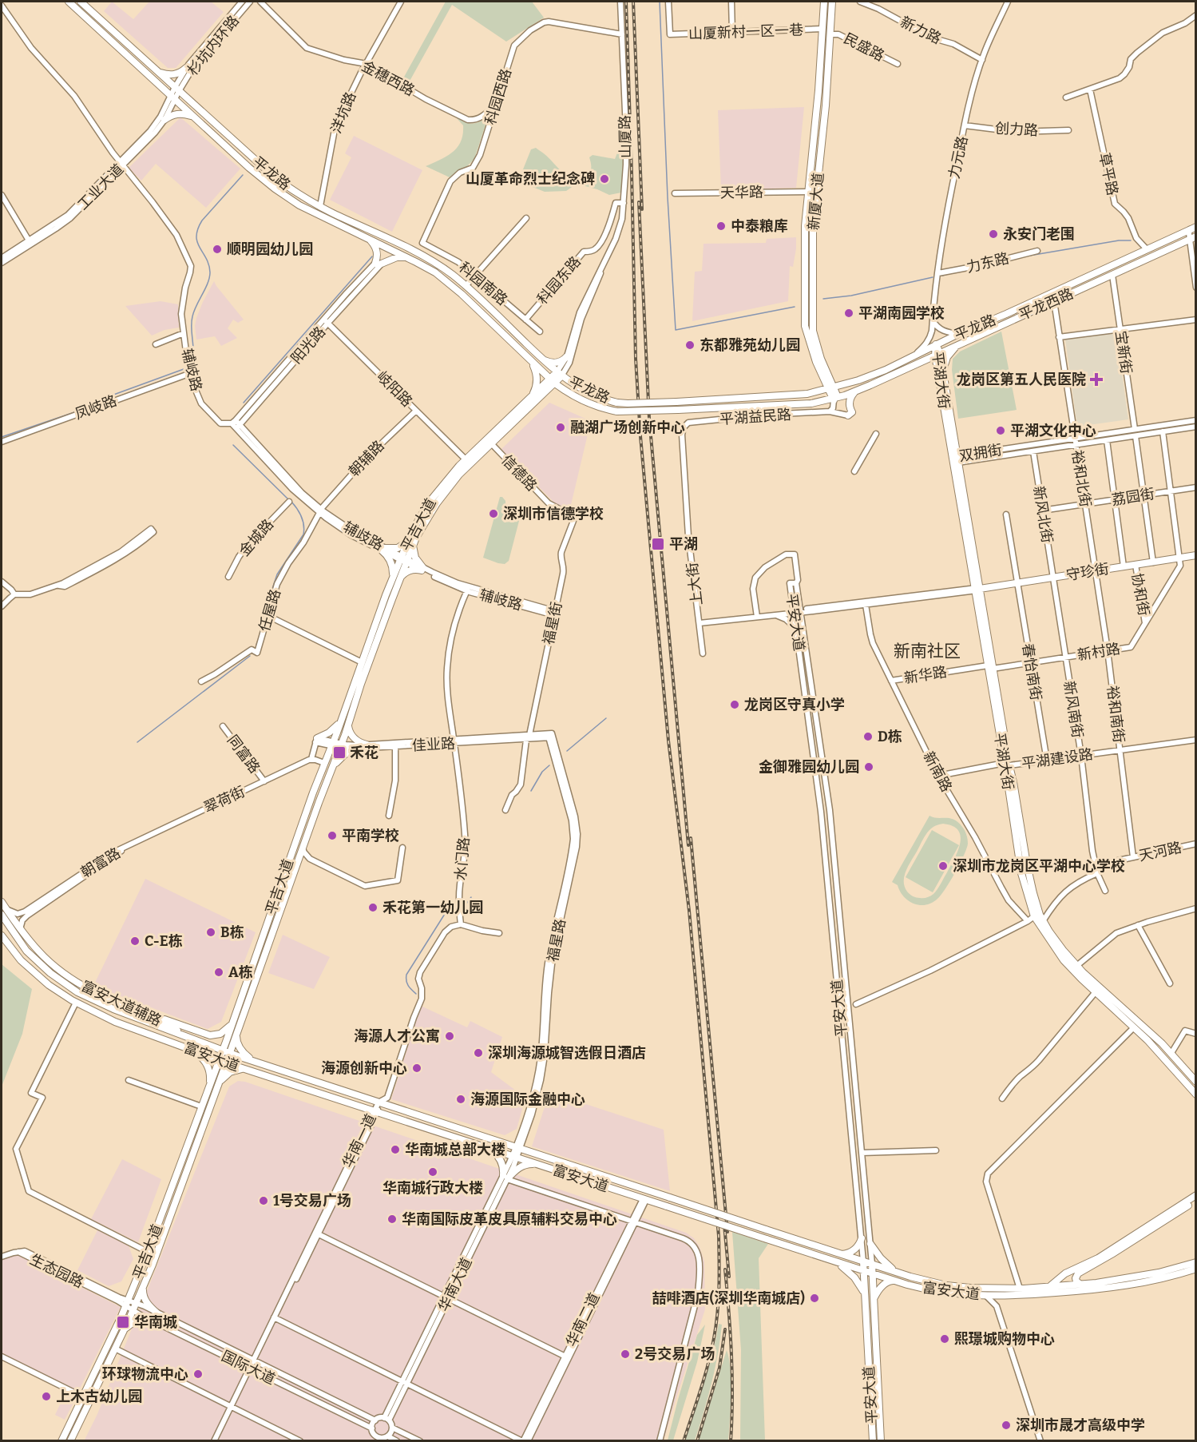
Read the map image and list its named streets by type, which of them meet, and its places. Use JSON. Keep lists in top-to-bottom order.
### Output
{
  "streets": {
    "main road": [
      "平龙路",
      "新厦大道",
      "平龙西路",
      "平湖大街",
      "平吉大道",
      "守珍街",
      "平安大道",
      "富安大道辅路",
      "富安大道"
    ],
    "street": [
      "新力路",
      "山厦新村一区一巷",
      "杉坑内环路",
      "民盛路",
      "金穗西路",
      "科园西路",
      "洋坑路",
      "创力路",
      "山厦路",
      "力元路",
      "草平路",
      "工业大道",
      "天华路",
      "力东路",
      "科园东路",
      "科园南路",
      "阳光路",
      "宝新街",
      "辅岐路",
      "岐阳路",
      "凤岐路",
      "平湖益民路",
      "双拥街",
      "朝辅路",
      "信德路",
      "裕和北街",
      "荔园街",
      "新风北街",
      "辅歧路",
      "金城路",
      "上大街",
      "协和街",
      "任屋路",
      "福星街",
      "新村路",
      "春怡南街",
      "新华路",
      "新风南街",
      "裕和南街",
      "佳业路",
      "同富路",
      "平湖建设路",
      "新南路",
      "翠荷街",
      "天河路",
      "水门路",
      "朝富路",
      "福星路",
      "华南一道",
      "生态园路",
      "华南大道",
      "华南二道",
      "国际大道"
    ]
  },
  "crossings": [
    ["新力路", "力元路"],
    ["山厦新村一区一巷", "新厦大道"],
    ["杉坑内环路", "平龙路"],
    ["杉坑内环路", "工业大道"],
    ["民盛路", "新厦大道"],
    ["金穗西路", "科园西路"],
    ["金穗西路", "洋坑路"],
    ["科园西路", "山厦路"],
    ["科园西路", "科园南路"],
    ["洋坑路", "平龙路"],
    ["创力路", "力元路"],
    ["山厦路", "平龙路"],
    ["山厦路", "科园东路"],
    ["山厦路", "平吉大道"],
    ["力元路", "平龙路"],
    ["力元路", "力东路"],
    ["平龙路", "草平路"],
    ["平龙路", "工业大道"],
    ["平龙路", "新厦大道"],
    ["平龙路", "平龙西路"],
    ["平龙路", "平湖大街"],
    ["平龙路", "平吉大道"],
    ["工业大道", "辅岐路"],
    ["天华路", "新厦大道"],
    ["科园东路", "科园南路"],
    ["平龙西路", "宝新街"],
    ["平龙西路", "平湖大街"],
    ["平龙西路", "裕和北街"],
    ["阳光路", "辅岐路"],
    ["阳光路", "岐阳路"],
    ["阳光路", "辅歧路"],
    ["宝新街", "双拥街"],
    ["辅岐路", "凤岐路"],
    ["辅岐路", "平吉大道"],
    ["辅岐路", "辅歧路"],
    ["辅岐路", "福星街"],
    ["辅岐路", "水门路"],
    ["平湖大街", "双拥街"],
    ["平湖大街", "守珍街"],
    ["平湖大街", "新村路"],
    ["平湖大街", "新华路"],
    ["平湖大街", "平湖建设路"],
    ["岐阳路", "朝辅路"],
    ["岐阳路", "平吉大道"],
    ["平湖益民路", "上大街"],
    ["双拥街", "裕和北街"],
    ["双拥街", "新风北街"],
    ["朝辅路", "辅歧路"],
    ["朝辅路", "任屋路"],
    ["信德路", "平吉大道"],
    ["信德路", "福星街"],
    ["裕和北街", "荔园街"],
    ["裕和北街", "守珍街"],
    ["裕和北街", "裕和南街"],
    ["荔园街", "新风北街"],
    ["新风北街", "守珍街"],
    ["新风北街", "新风南街"],
    ["平吉大道", "辅歧路"],
    ["平吉大道", "佳业路"],
    ["平吉大道", "富安大道"],
    ["平吉大道", "生态园路"],
    ["平吉大道", "国际大道"],
    ["辅歧路", "任屋路"],
    ["守珍街", "上大街"],
    ["守珍街", "协和街"],
    ["守珍街", "平安大道"],
    ["守珍街", "新村路"],
    ["守珍街", "春怡南街"],
    ["守珍街", "新风南街"],
    ["守珍街", "裕和南街"],
    ["守珍街", "新南路"],
    ["协和街", "新村路"],
    ["平安大道", "富安大道"],
    ["福星街", "佳业路"],
    ["新村路", "春怡南街"],
    ["新村路", "新华路"],
    ["新村路", "新风南街"],
    ["新村路", "裕和南街"],
    ["春怡南街", "平湖建设路"],
    ["新华路", "新南路"],
    ["新风南街", "平湖建设路"],
    ["新风南街", "天河路"],
    ["裕和南街", "平湖建设路"],
    ["裕和南街", "天河路"],
    ["佳业路", "水门路"],
    ["佳业路", "福星路"],
    ["同富路", "翠荷街"],
    ["平湖建设路", "新南路"],
    ["翠荷街", "朝富路"],
    ["朝富路", "富安大道辅路"],
    ["福星路", "富安大道"],
    ["福星路", "华南大道"],
    ["富安大道辅路", "富安大道"],
    ["富安大道", "华南一道"],
    ["富安大道", "华南大道"],
    ["富安大道", "华南二道"],
    ["华南一道", "国际大道"],
    ["生态园路", "国际大道"],
    ["华南大道", "国际大道"]
  ],
  "districts": ["新南社区"],
  "places": {
    "other": [
      "山厦革命烈士纪念碑",
      "中泰粮库",
      "永安门老围",
      "顺明园幼儿园",
      "平湖南园学校",
      "东都雅苑幼儿园",
      "融湖广场创新中心",
      "平湖文化中心",
      "深圳市信德学校",
      "龙岗区守真小学",
      "D栋",
      "金御雅园幼儿园",
      "平南学校",
      "深圳市龙岗区平湖中心学校",
      "禾花第一幼儿园",
      "B栋",
      "C-E栋",
      "A栋",
      "海源人才公寓",
      "深圳海源城智选假日酒店",
      "海源创新中心",
      "海源国际金融中心",
      "华南城总部大楼",
      "华南城行政大楼",
      "1号交易广场",
      "华南国际皮革皮具原辅料交易中心",
      "喆啡酒店(深圳华南城店)",
      "熙璟城购物中心",
      "2号交易广场",
      "环球物流中心",
      "上木古幼儿园",
      "深圳市晟才高级中学"
    ],
    "health": ["龙岗区第五人民医院"],
    "transit": ["平湖", "禾花", "华南城"]
  }
}
